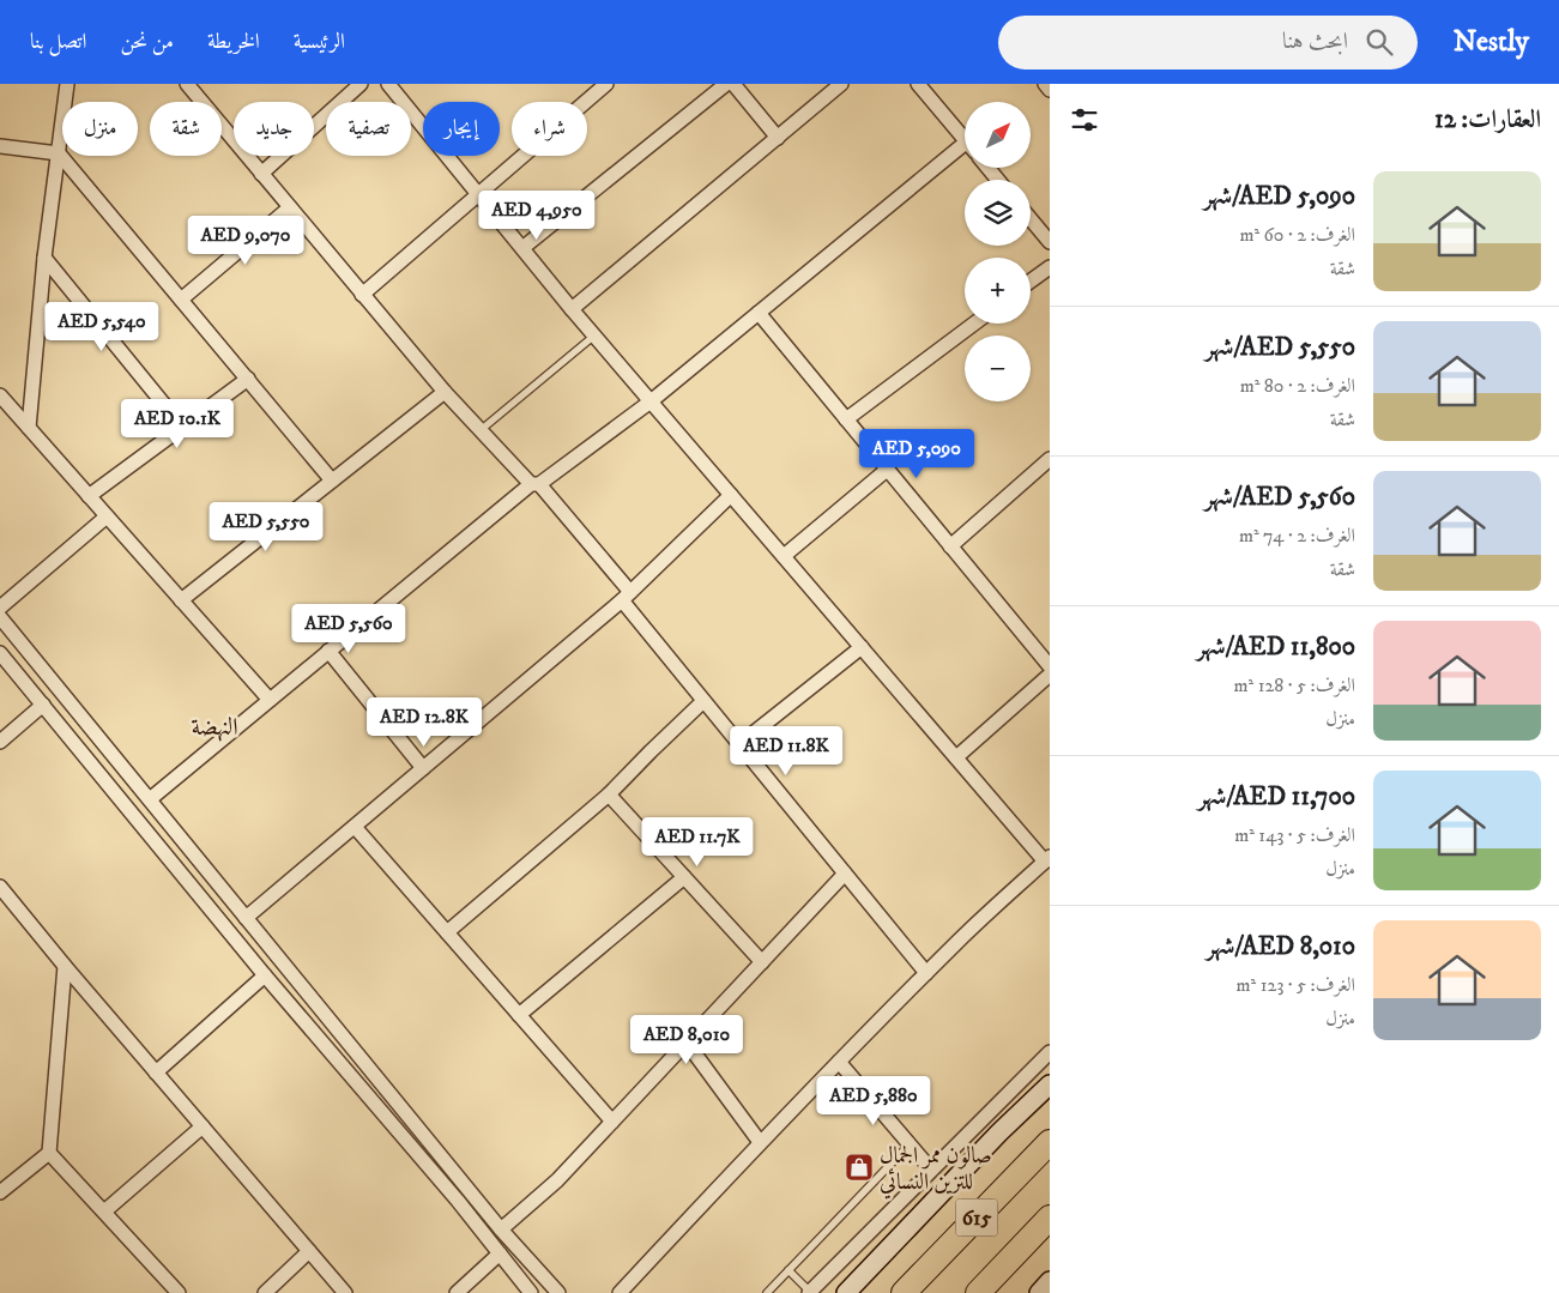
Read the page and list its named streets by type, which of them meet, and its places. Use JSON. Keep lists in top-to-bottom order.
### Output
{
  "streets": {
    "highway": ["615"]
  },
  "districts": ["النهضة"],
  "places": {
    "shop": ["صالون ممر الجمال للتزين النسائي"]
  },
  "north": "top right",
  "page": {
    "header": "Nestly",
    "search": "ابحث هنا",
    "nav": [
      "الرئيسية",
      "الخريطة",
      "من نحن",
      "اتصل بنا"
    ],
    "heading": "العقارات: 12",
    "map_buttons": ["+", "−"],
    "chip": [
      "شراء",
      "إيجار",
      "تصفية",
      "جديد",
      "شقة",
      "منزل"
    ],
    "list": [
      {
        "name": "AED 5,090/شهر",
        "note": "الغرف: 2 · 60 m² · شقة"
      },
      {
        "name": "AED 5,550/شهر",
        "note": "الغرف: 2 · 80 m² · شقة"
      },
      {
        "name": "AED 5,560/شهر",
        "note": "الغرف: 2 · 74 m² · شقة"
      },
      {
        "name": "AED 11,800/شهر",
        "note": "الغرف: 5 · 128 m² · منزل"
      },
      {
        "name": "AED 11,700/شهر",
        "note": "الغرف: 5 · 143 m² · منزل"
      },
      {
        "name": "AED 8,010/شهر",
        "note": "الغرف: 5 · 123 m² · منزل"
      }
    ],
    "price": [
      "AED 4,950",
      "AED 9,070",
      "AED 5,540",
      "AED 10.1K",
      "AED 5,090",
      "AED 5,550",
      "AED 5,560",
      "AED 12.8K",
      "AED 11.8K",
      "AED 11.7K",
      "AED 8,010",
      "AED 5,880"
    ]
  }
}
